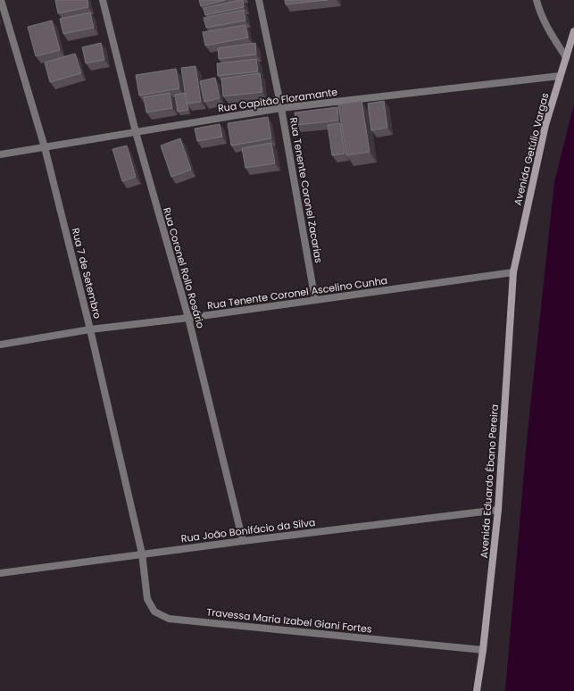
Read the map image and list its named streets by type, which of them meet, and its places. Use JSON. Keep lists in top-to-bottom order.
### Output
{
  "streets": {
    "main road": ["Avenida Getúlio Vargas", "Avenida Eduardo Ébano Pereira"],
    "street": [
      "Rua Capitão Floramante",
      "Rua Tenente Coronel Zacarias",
      "Rua Coronel Rollo Rosário",
      "Rua 7 de Setembro",
      "Rua Tenente Coronel Ascelino Cunha",
      "Rua João Bonifácio da Silva",
      "Travessa Maria Izabel Giani Fortes"
    ]
  },
  "crossings": [
    ["Rua Capitão Floramante", "Avenida Getúlio Vargas"],
    ["Rua Capitão Floramante", "Rua Tenente Coronel Zacarias"],
    ["Rua Capitão Floramante", "Rua Coronel Rollo Rosário"],
    ["Rua Capitão Floramante", "Rua 7 de Setembro"],
    ["Avenida Getúlio Vargas", "Rua Tenente Coronel Ascelino Cunha"],
    ["Avenida Getúlio Vargas", "Avenida Eduardo Ébano Pereira"],
    ["Rua Tenente Coronel Zacarias", "Rua Tenente Coronel Ascelino Cunha"],
    ["Rua Coronel Rollo Rosário", "Rua Tenente Coronel Ascelino Cunha"],
    ["Rua Coronel Rollo Rosário", "Rua João Bonifácio da Silva"],
    ["Rua 7 de Setembro", "Rua Tenente Coronel Ascelino Cunha"],
    ["Rua 7 de Setembro", "Rua João Bonifácio da Silva"],
    ["Rua 7 de Setembro", "Travessa Maria Izabel Giani Fortes"],
    ["Rua Tenente Coronel Ascelino Cunha", "Avenida Eduardo Ébano Pereira"],
    ["Avenida Eduardo Ébano Pereira", "Rua João Bonifácio da Silva"],
    ["Avenida Eduardo Ébano Pereira", "Travessa Maria Izabel Giani Fortes"],
    ["Rua João Bonifácio da Silva", "Travessa Maria Izabel Giani Fortes"]
  ]
}
